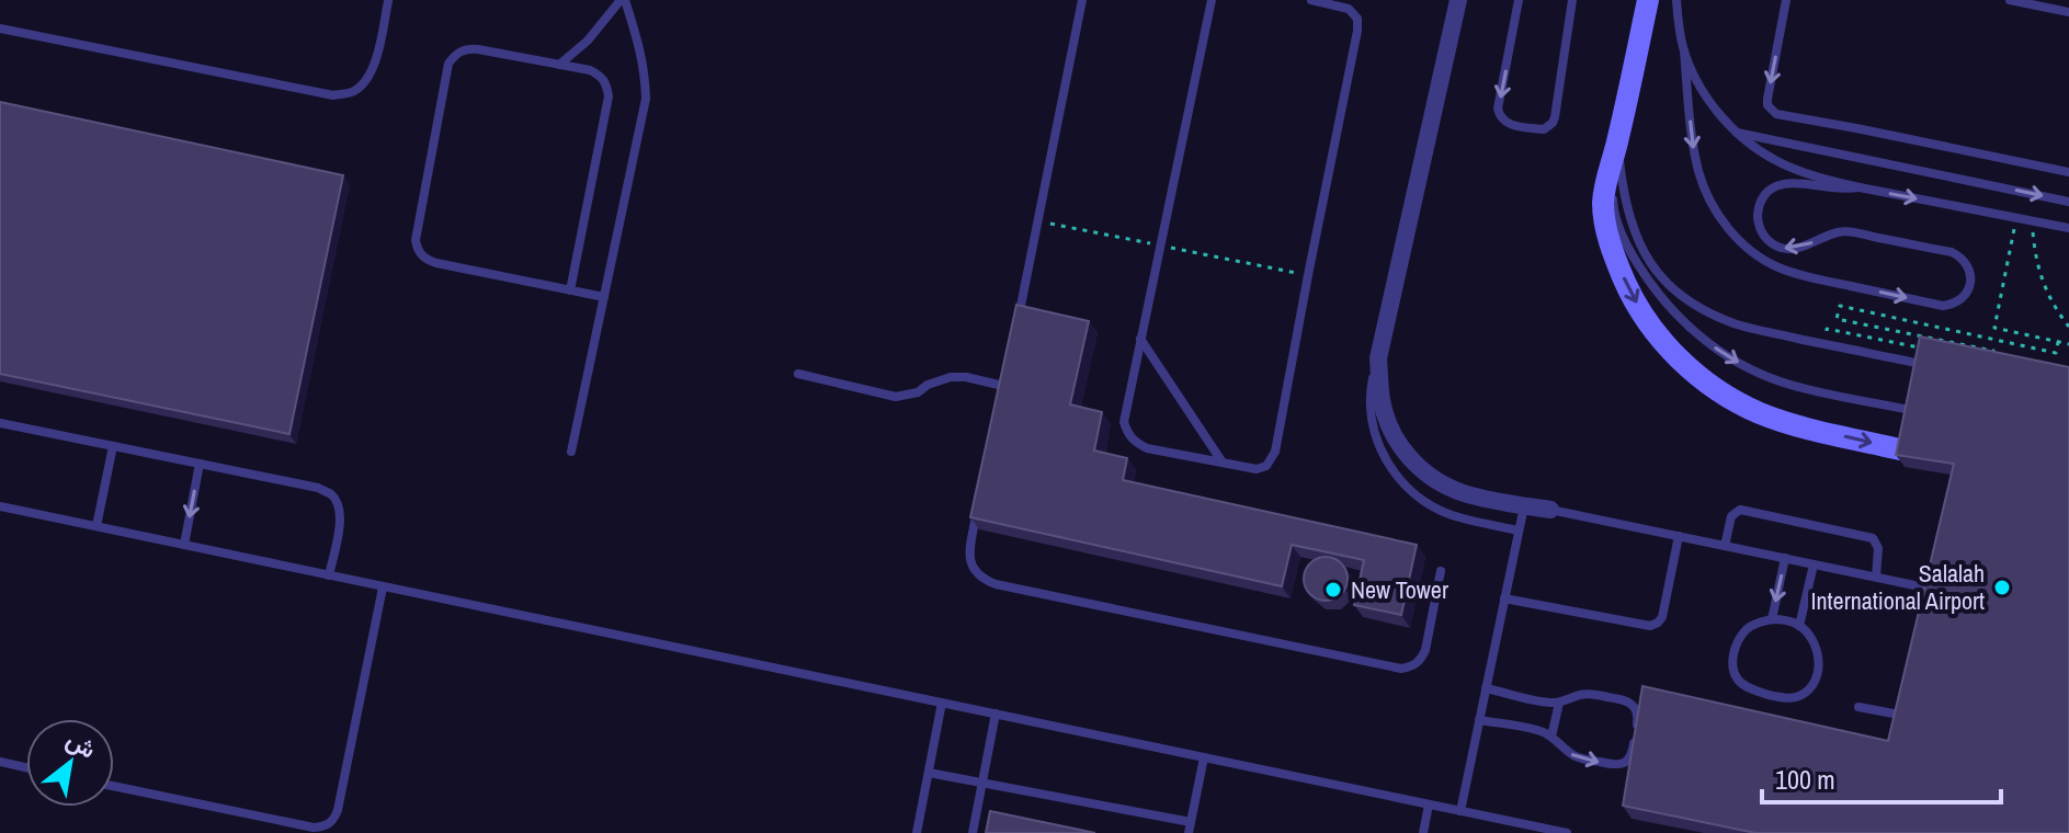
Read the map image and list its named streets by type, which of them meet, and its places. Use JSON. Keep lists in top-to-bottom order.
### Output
{
  "places": ["Salalah International Airport", "New Tower"],
  "scale_bar": "100 m",
  "north": "top right"
}
